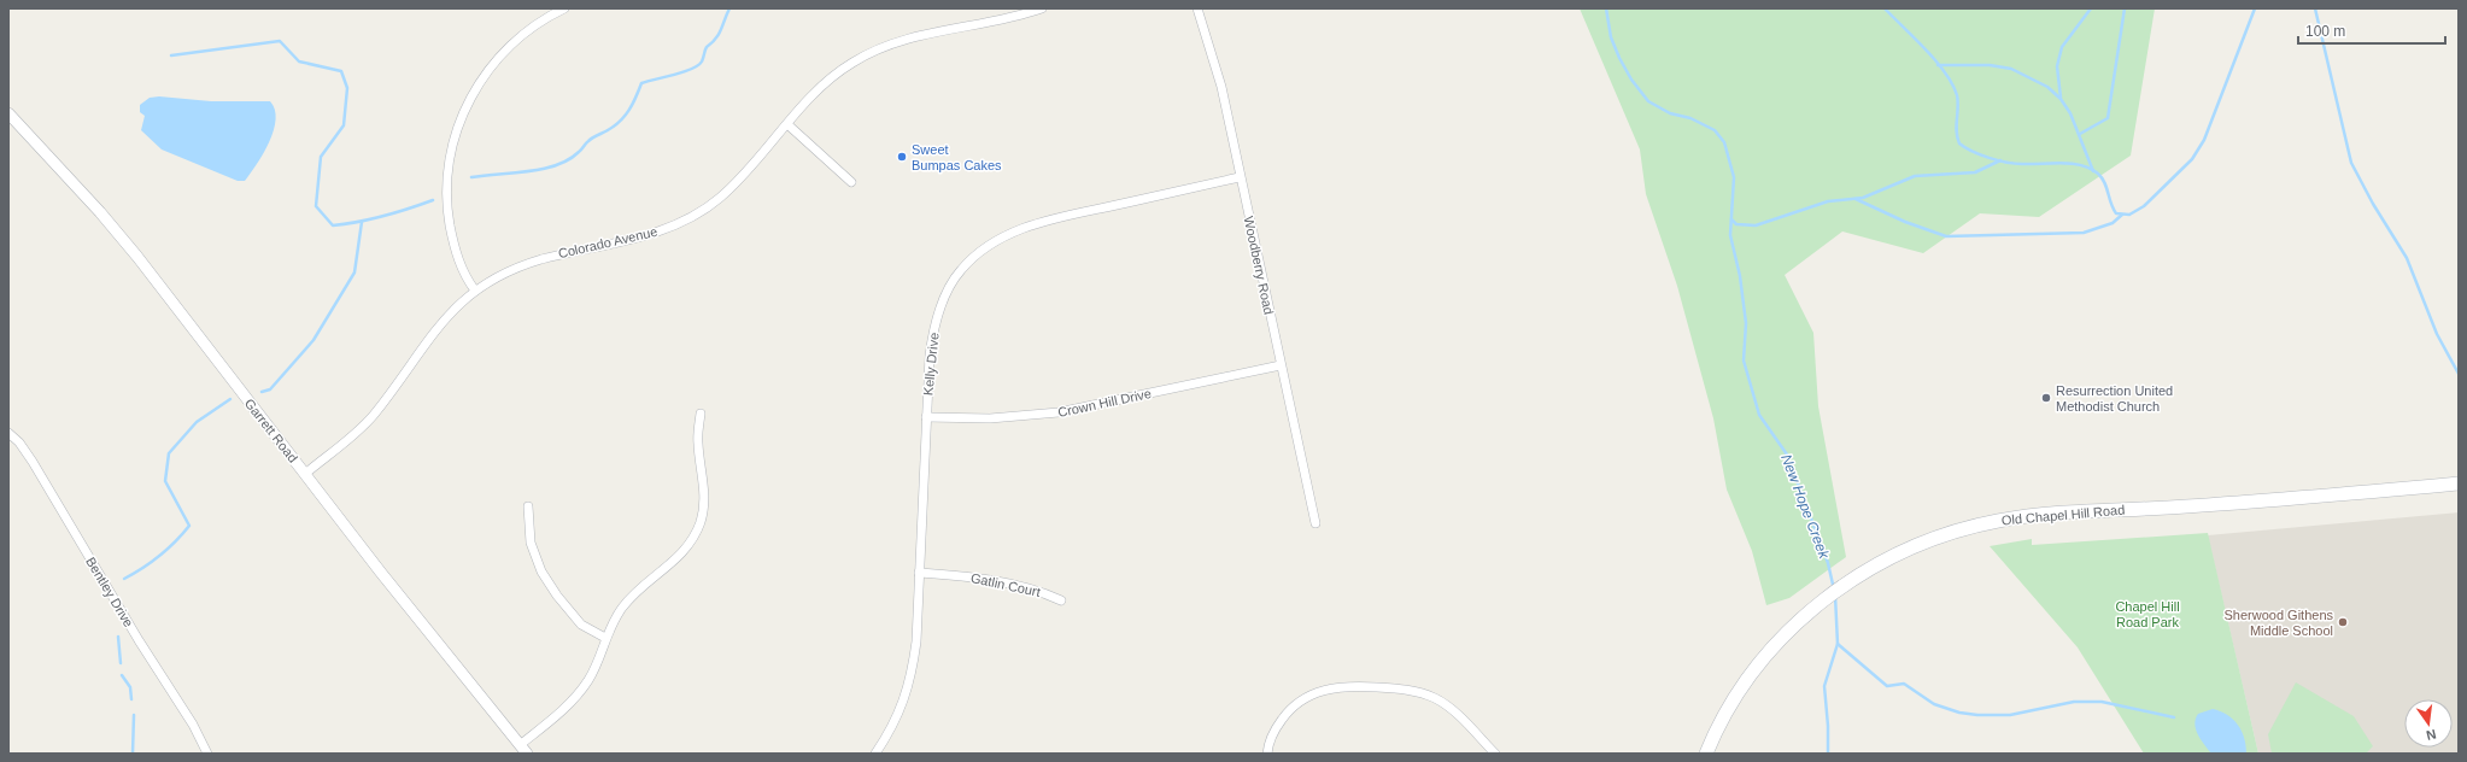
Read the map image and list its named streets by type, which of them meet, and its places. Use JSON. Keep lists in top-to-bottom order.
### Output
{
  "streets": {
    "main road": ["Old Chapel Hill Road"],
    "street": [
      "Colorado Avenue",
      "Woodberry Road",
      "Kelly Drive",
      "Crown Hill Drive",
      "Garrett Road",
      "Gatlin Court",
      "Bentley Drive"
    ]
  },
  "crossings": [
    ["Colorado Avenue", "Garrett Road"],
    ["Woodberry Road", "Kelly Drive"],
    ["Woodberry Road", "Crown Hill Drive"],
    ["Kelly Drive", "Crown Hill Drive"],
    ["Kelly Drive", "Gatlin Court"]
  ],
  "water": ["New Hope Creek"],
  "parks": ["Chapel Hill Road Park"],
  "places": ["Sweet Bumpas Cakes", "Resurrection United Methodist Church", "Sherwood Githens Middle School"],
  "scale_bar": "100 m",
  "north": "bottom"
}
